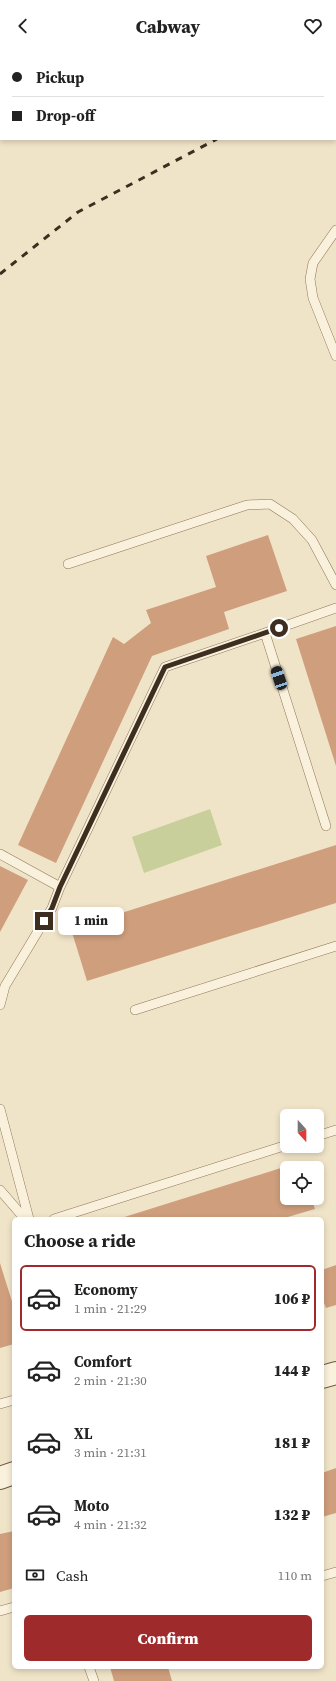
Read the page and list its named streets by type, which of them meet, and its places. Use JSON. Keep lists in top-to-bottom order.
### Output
{
  "north": "bottom",
  "page": {
    "header": "Cabway",
    "banner": ["Pickup", "Drop-off"],
    "bubble": "1 min",
    "heading": "Choose a ride",
    "list": [
      {
        "name": "Economy",
        "note": "1 min · 21:29",
        "value": "106 ₽"
      },
      {
        "name": "Comfort",
        "note": "2 min · 21:30",
        "value": "144 ₽"
      },
      {
        "name": "XL",
        "note": "3 min · 21:31",
        "value": "181 ₽"
      },
      {
        "name": "Moto",
        "note": "4 min · 21:32",
        "value": "132 ₽"
      }
    ],
    "pay": ["Cash", "110 m"],
    "buttons": "Confirm"
  }
}
